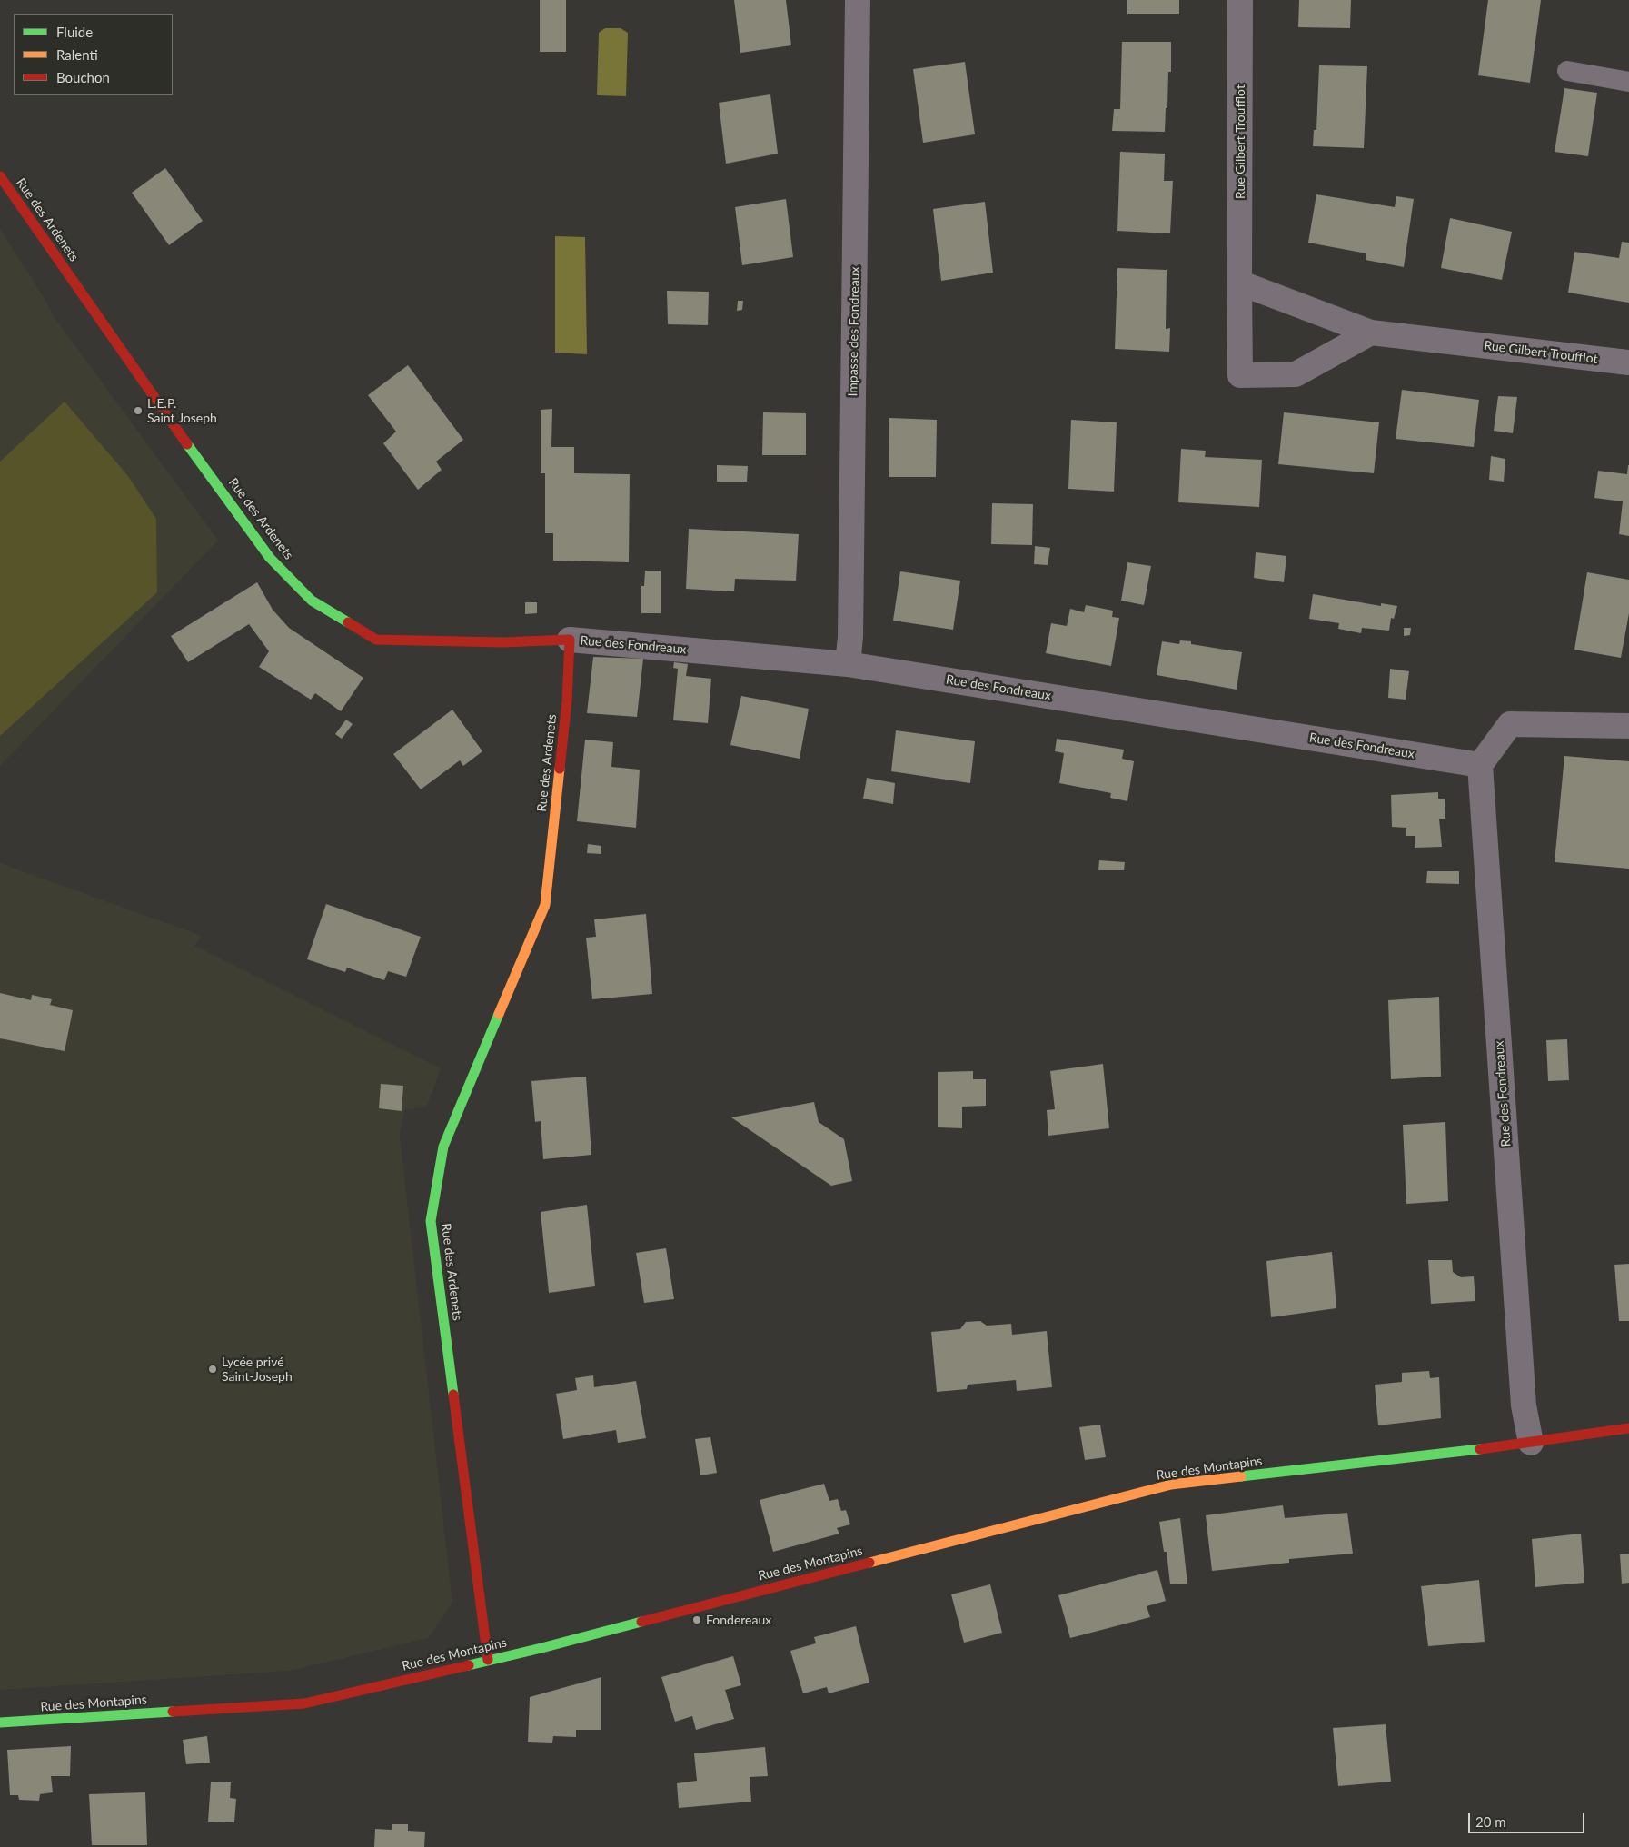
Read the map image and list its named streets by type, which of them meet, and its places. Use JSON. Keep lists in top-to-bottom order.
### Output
{
  "streets": {
    "street": [
      "Rue Gilbert Troufflot",
      "Rue des Ardenets",
      "Impasse des Fondreaux",
      "Rue des Fondreaux",
      "Rue des Montapins"
    ]
  },
  "crossings": [
    ["Rue des Ardenets", "Rue des Fondreaux"],
    ["Rue des Ardenets", "Rue des Montapins"],
    ["Impasse des Fondreaux", "Rue des Fondreaux"],
    ["Rue des Fondreaux", "Rue des Montapins"]
  ],
  "places": ["L.E.P. Saint Joseph", "Lycée privé Saint-Joseph", "Fondereaux"],
  "legend": ["Fluide", "Ralenti", "Bouchon"],
  "scale_bar": "20 m"
}
